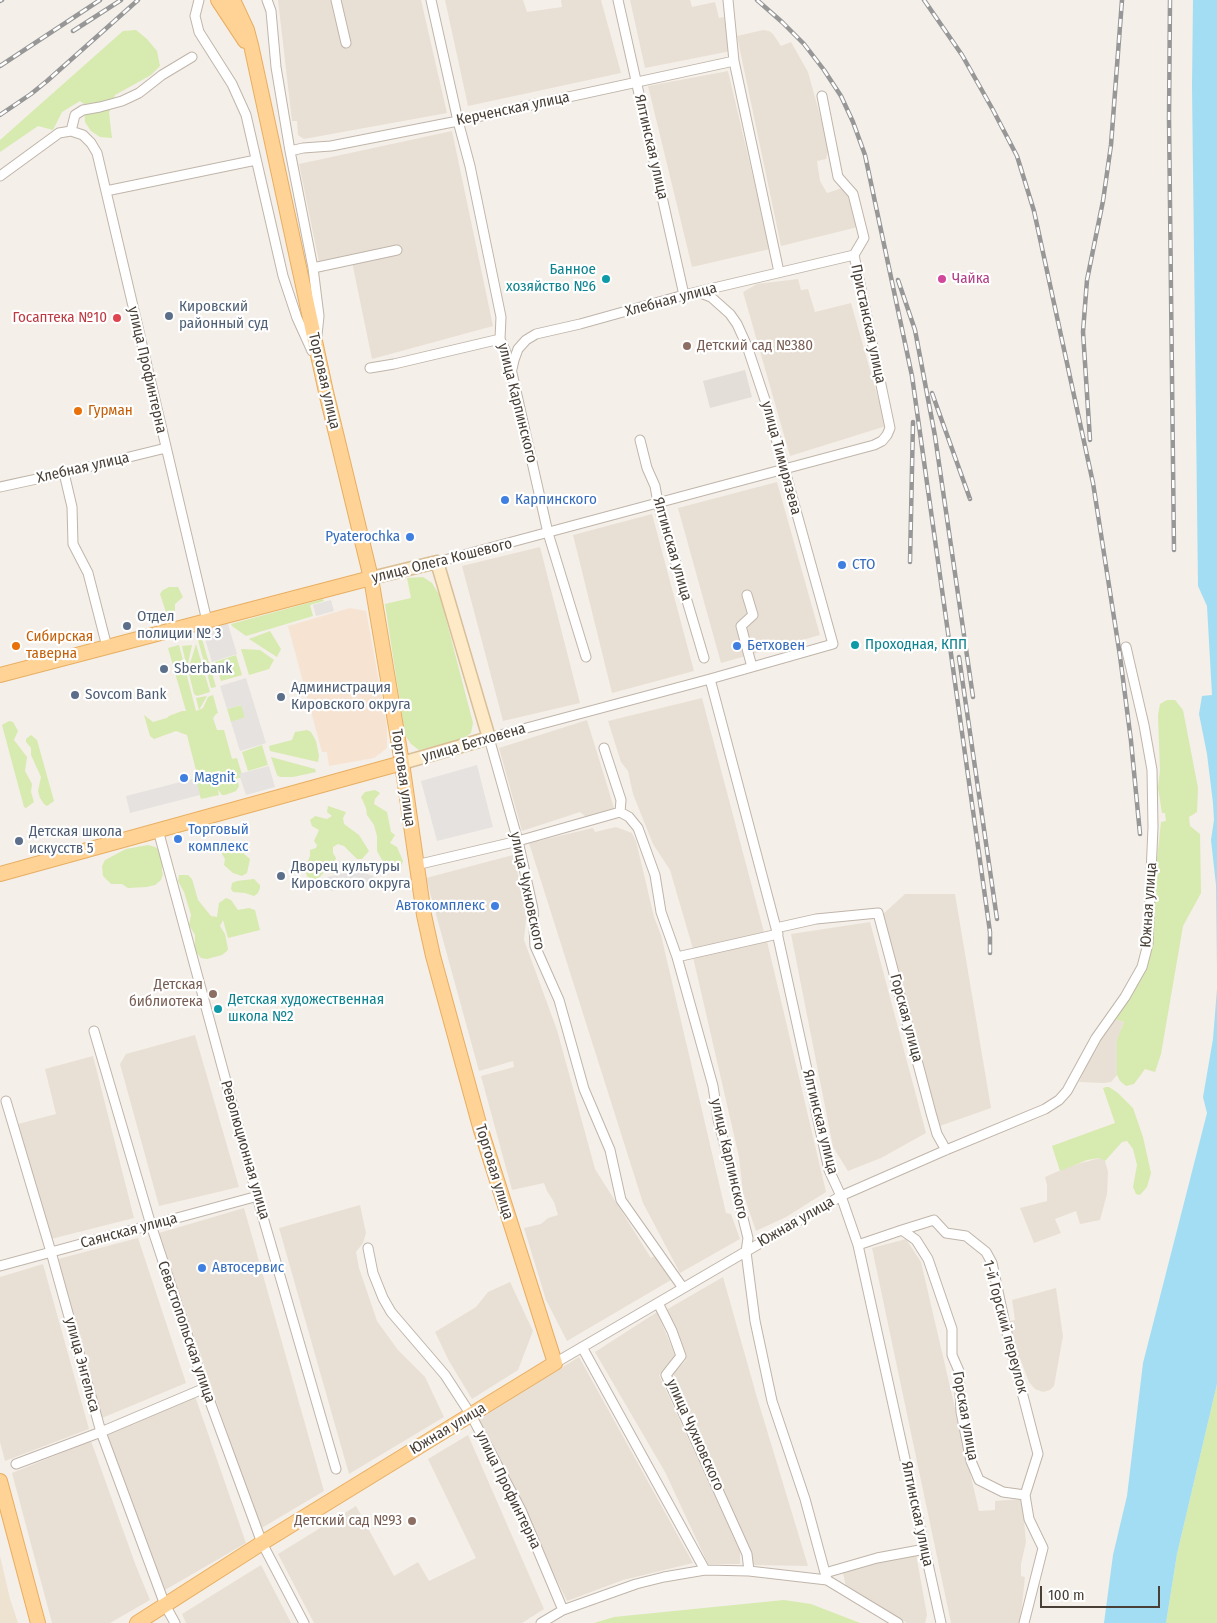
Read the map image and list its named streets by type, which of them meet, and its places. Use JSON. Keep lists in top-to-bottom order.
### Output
{
  "streets": {
    "main road": [
      "Торговая улица",
      "улица Олега Кошевого",
      "улица Бетховена",
      "Южная улица"
    ],
    "street": [
      "Керченская улица",
      "Ялтинская улица",
      "Хлебная улица",
      "Пристанская улица",
      "улица Профинтерна",
      "улица Карпинского",
      "улица Тимирязева",
      "улица Чухновского",
      "Горская улица",
      "Революционная улица",
      "Саянская улица",
      "1-й Горский переулок",
      "Севастопольская улица",
      "улица Энгельса"
    ]
  },
  "crossings": [
    ["Керченская улица", "Ялтинская улица"],
    ["Керченская улица", "улица Карпинского"],
    ["Ялтинская улица", "Хлебная улица"],
    ["Ялтинская улица", "улица Олега Кошевого"],
    ["Ялтинская улица", "улица Бетховена"],
    ["Ялтинская улица", "Южная улица"],
    ["Ялтинская улица", "Горская улица"],
    ["Хлебная улица", "Пристанская улица"],
    ["Хлебная улица", "улица Профинтерна"],
    ["Хлебная улица", "улица Карпинского"],
    ["Хлебная улица", "улица Тимирязева"],
    ["Пристанская улица", "улица Олега Кошевого"],
    ["улица Профинтерна", "улица Олега Кошевого"],
    ["улица Профинтерна", "Южная улица"],
    ["Торговая улица", "улица Олега Кошевого"],
    ["Торговая улица", "улица Бетховена"],
    ["Торговая улица", "Южная улица"],
    ["улица Карпинского", "улица Олега Кошевого"],
    ["улица Карпинского", "Южная улица"],
    ["улица Тимирязева", "улица Олега Кошевого"],
    ["улица Тимирязева", "улица Бетховена"],
    ["улица Олега Кошевого", "улица Чухновского"],
    ["улица Бетховена", "улица Чухновского"],
    ["улица Бетховена", "Революционная улица"],
    ["улица Чухновского", "Южная улица"],
    ["Южная улица", "Горская улица"],
    ["Южная улица", "Севастопольская улица"],
    ["Южная улица", "улица Энгельса"],
    ["Горская улица", "1-й Горский переулок"],
    ["Революционная улица", "Саянская улица"],
    ["Саянская улица", "Севастопольская улица"],
    ["Саянская улица", "улица Энгельса"]
  ],
  "places": [
    "Банное хозяйство №6",
    "Чайка",
    "Кировский районный суд",
    "Госаптека №10",
    "Детский сад №380",
    "Гурман",
    "Карпинского",
    "Pyaterochka",
    "СТО",
    "Отдел полиции № 3",
    "Проходная, КПП",
    "Сибирская таверна",
    "Бетховен",
    "Sberbank",
    "Sovcom Bank",
    "Администрация Кировского округа",
    "Magnit",
    "Торговый комплекс",
    "Детская школа искусств 5",
    "Дворец культуры Кировского округа",
    "Автокомплекс",
    "Детская библиотека",
    "Детская художественная школа №2",
    "Автосервис",
    "Детский сад №93"
  ],
  "scale_bar": "100 m"
}
